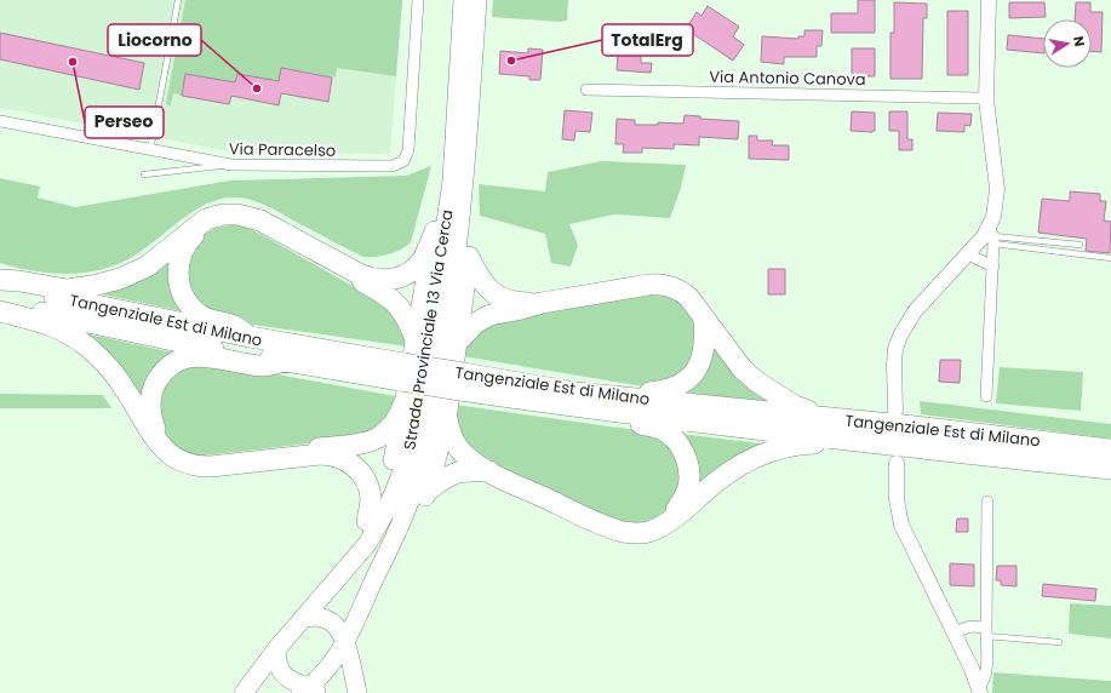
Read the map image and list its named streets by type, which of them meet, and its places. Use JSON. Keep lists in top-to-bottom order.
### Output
{
  "streets": {
    "highway": ["Tangenziale Est di Milano"],
    "main road": ["Strada Provinciale 13 Via Cerca"],
    "street": ["Via Antonio Canova", "Via Paracelso"]
  },
  "places": ["TotalErg", "Perseo", "Liocorno"],
  "north": "right"
}
